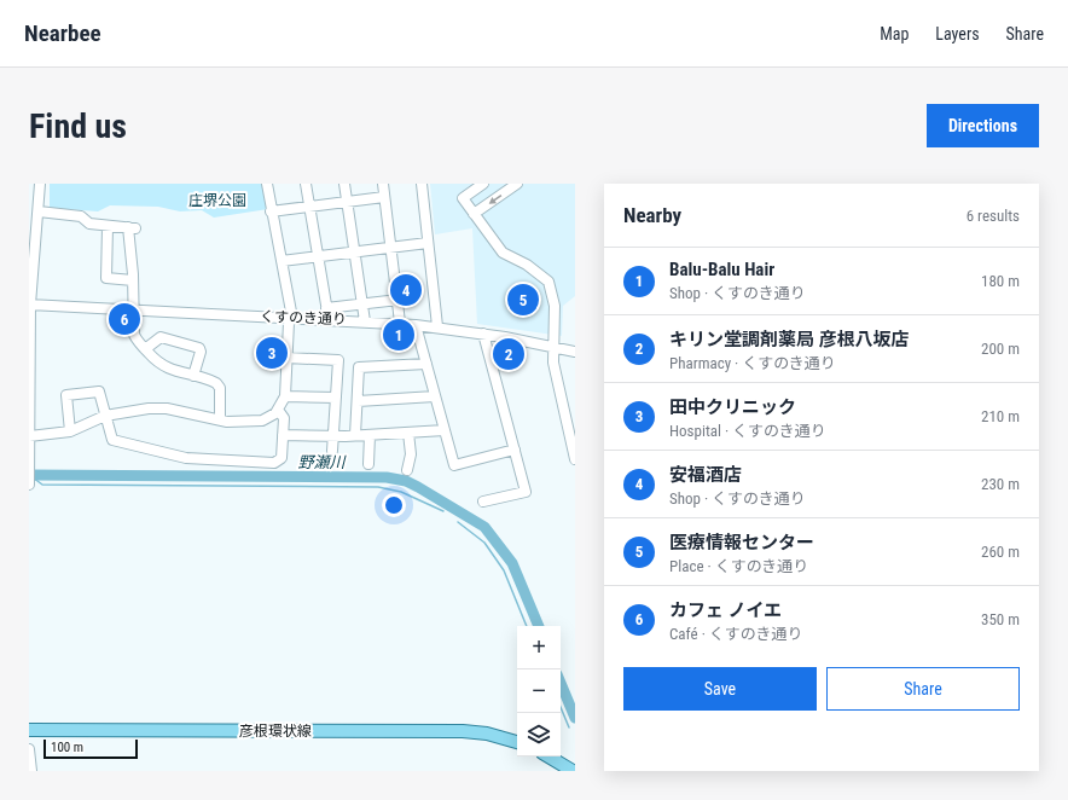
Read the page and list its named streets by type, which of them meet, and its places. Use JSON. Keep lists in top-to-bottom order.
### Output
{
  "streets": {
    "main road": ["彦根環状線"],
    "street": ["くすのき通り"]
  },
  "water": ["野瀬川"],
  "parks": ["庄堺公園"],
  "scale_bar": "100 m",
  "page": {
    "header": "Nearbee",
    "nav": ["Map", "Layers", "Share"],
    "buttons": [
      "Directions",
      ["Save", "Share"]
    ],
    "title": "Find us",
    "heading": ["Nearby", "6 results"],
    "list": [
      {
        "mark": "1",
        "name": "Balu-Balu Hair",
        "note": "Shop · くすのき通り",
        "value": "180 m"
      },
      {
        "mark": "2",
        "name": "キリン堂調剤薬局 彦根八坂店",
        "note": "Pharmacy · くすのき通り",
        "value": "200 m"
      },
      {
        "mark": "3",
        "name": "田中クリニック",
        "note": "Hospital · くすのき通り",
        "value": "210 m"
      },
      {
        "mark": "4",
        "name": "安福酒店",
        "note": "Shop · くすのき通り",
        "value": "230 m"
      },
      {
        "mark": "5",
        "name": "医療情報センター",
        "note": "Place · くすのき通り",
        "value": "260 m"
      },
      {
        "mark": "6",
        "name": "カフェ ノイエ",
        "note": "Café · くすのき通り",
        "value": "350 m"
      }
    ],
    "pins": [
      "4",
      "5",
      "6",
      "1",
      "3",
      "2"
    ],
    "map_buttons": ["+", "−"],
    "scale": "100 m"
  }
}
